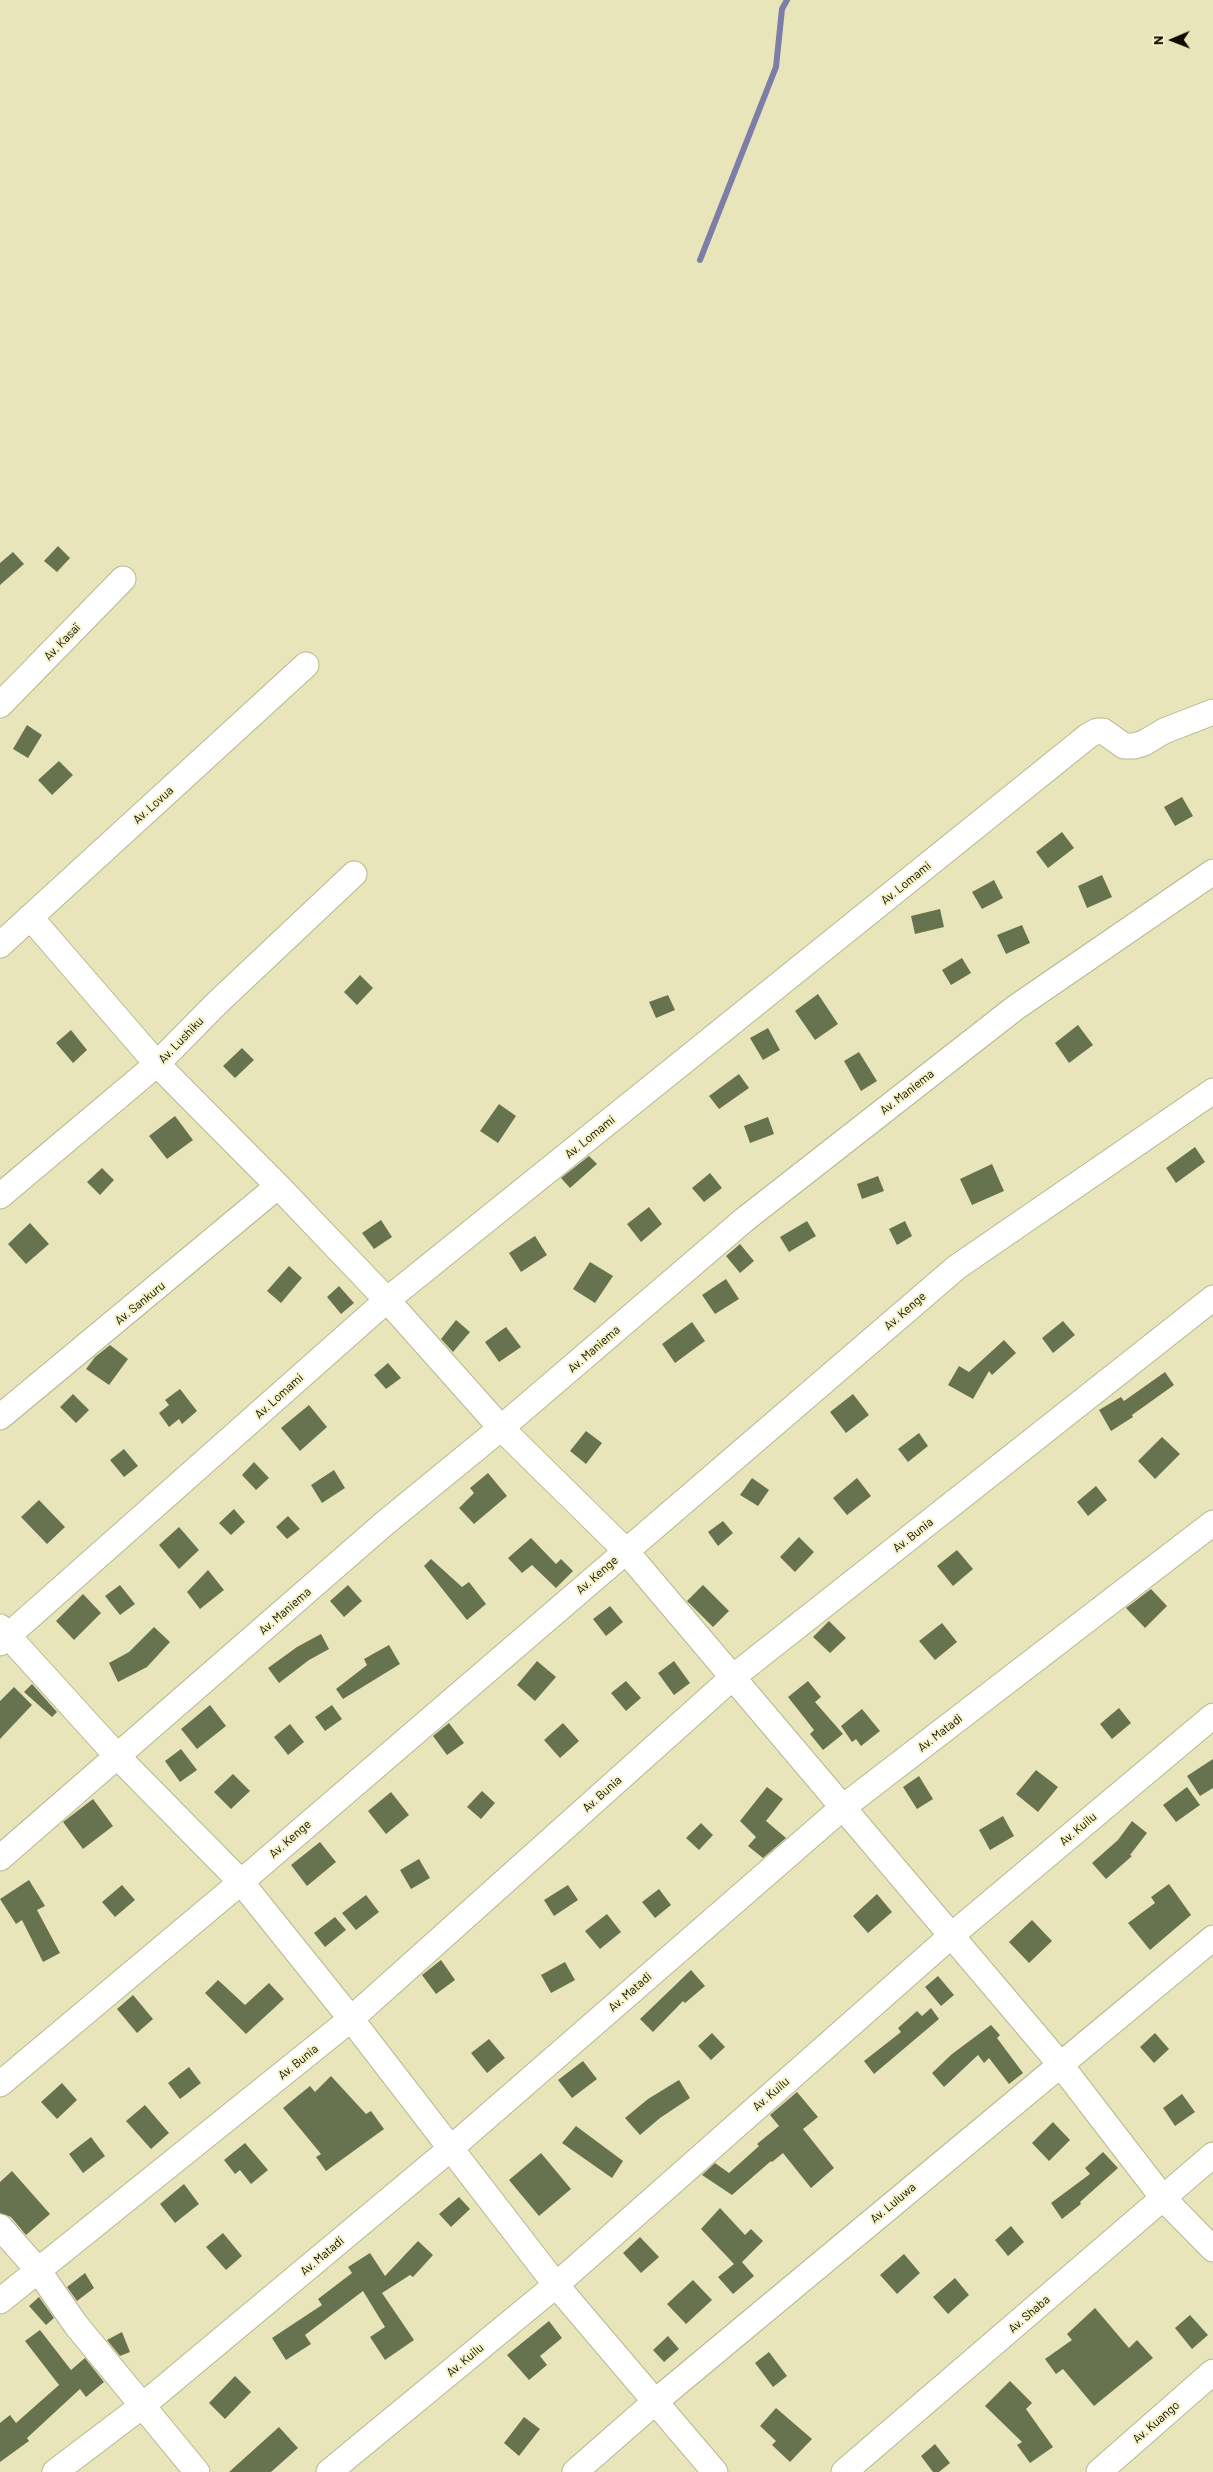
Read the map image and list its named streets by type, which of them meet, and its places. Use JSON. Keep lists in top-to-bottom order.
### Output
{
  "streets": {
    "street": [
      "Av. Kasaï",
      "Av. Lovua",
      "Av. Lomami",
      "Av. Lushiku",
      "Av. Maniema",
      "Av. Sankuru",
      "Av. Kenge",
      "Av. Bunia",
      "Av. Matadi",
      "Av. Kuilu",
      "Av. Luluwa",
      "Av. Shaba",
      "Av. Kuango"
    ]
  },
  "north": "left"
}
